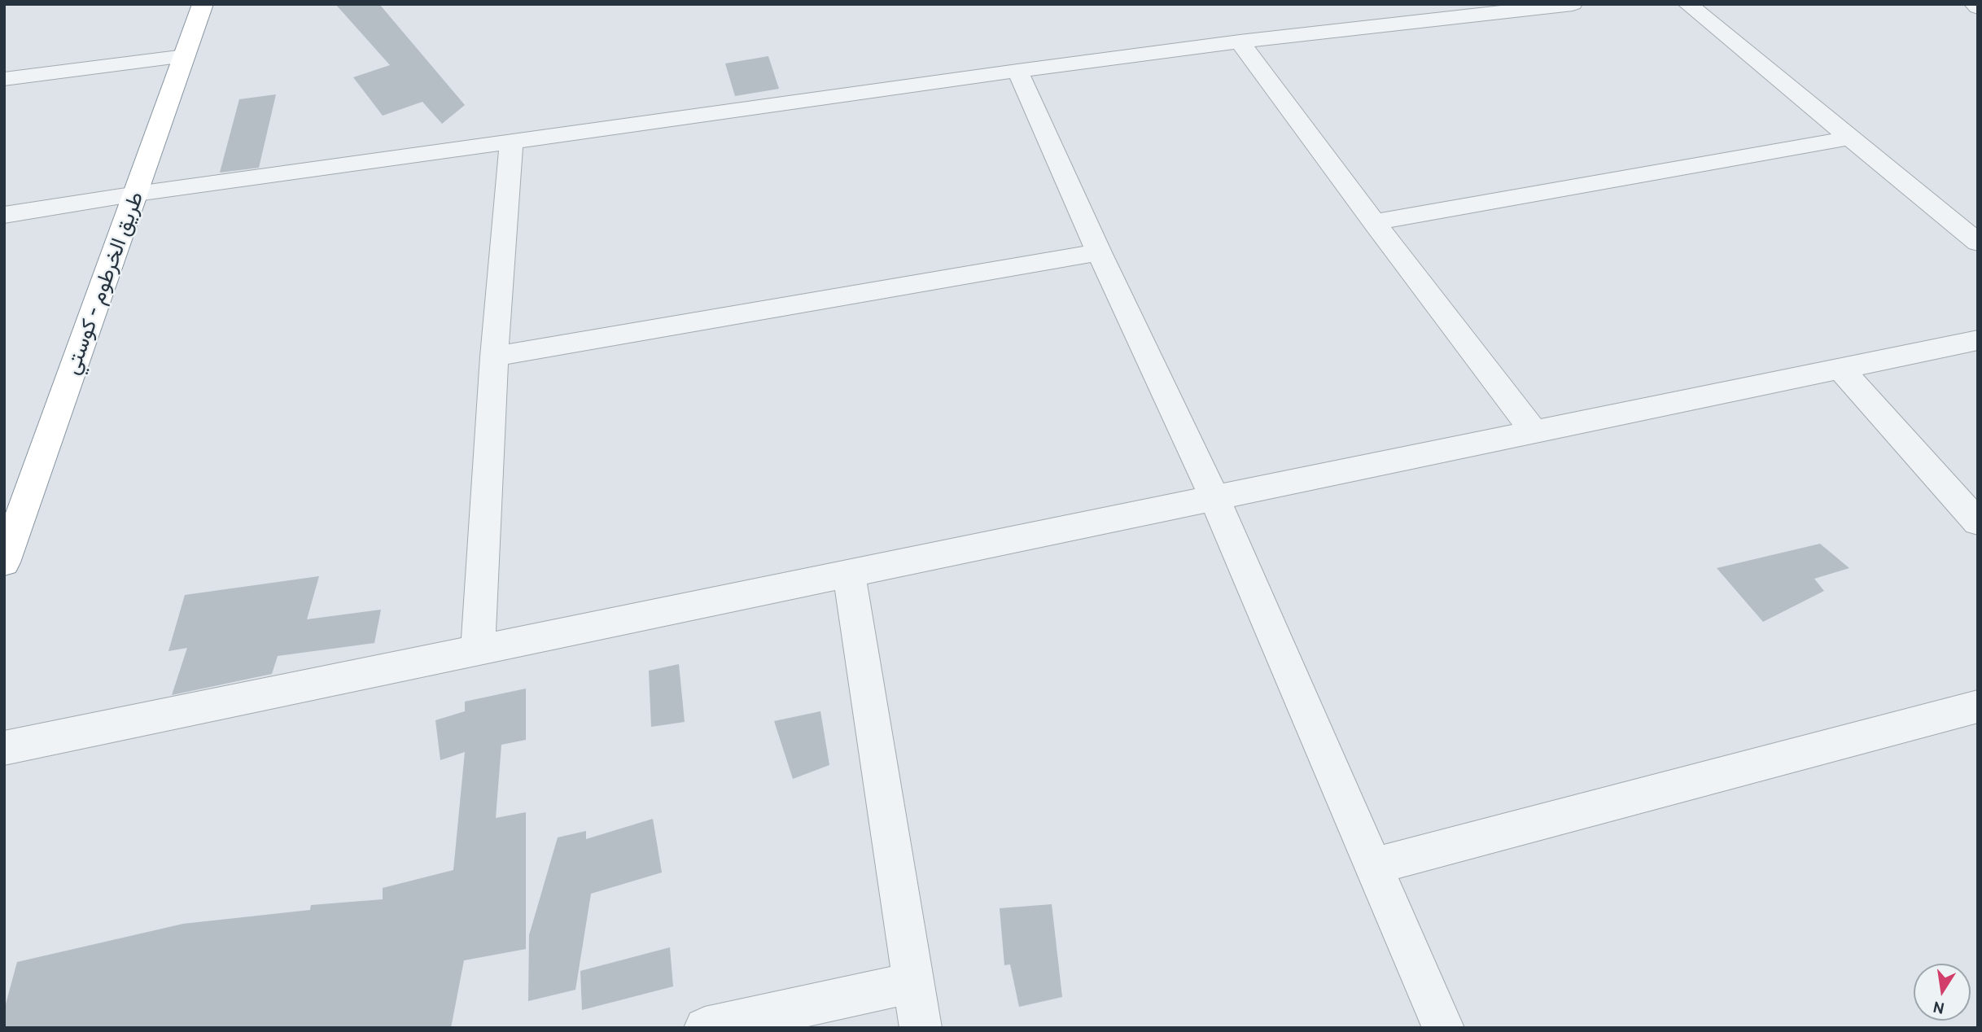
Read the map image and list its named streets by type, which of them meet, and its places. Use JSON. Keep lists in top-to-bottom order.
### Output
{
  "streets": {
    "highway": ["طريق الخرطوم - كوستي"]
  },
  "north": "bottom"
}
